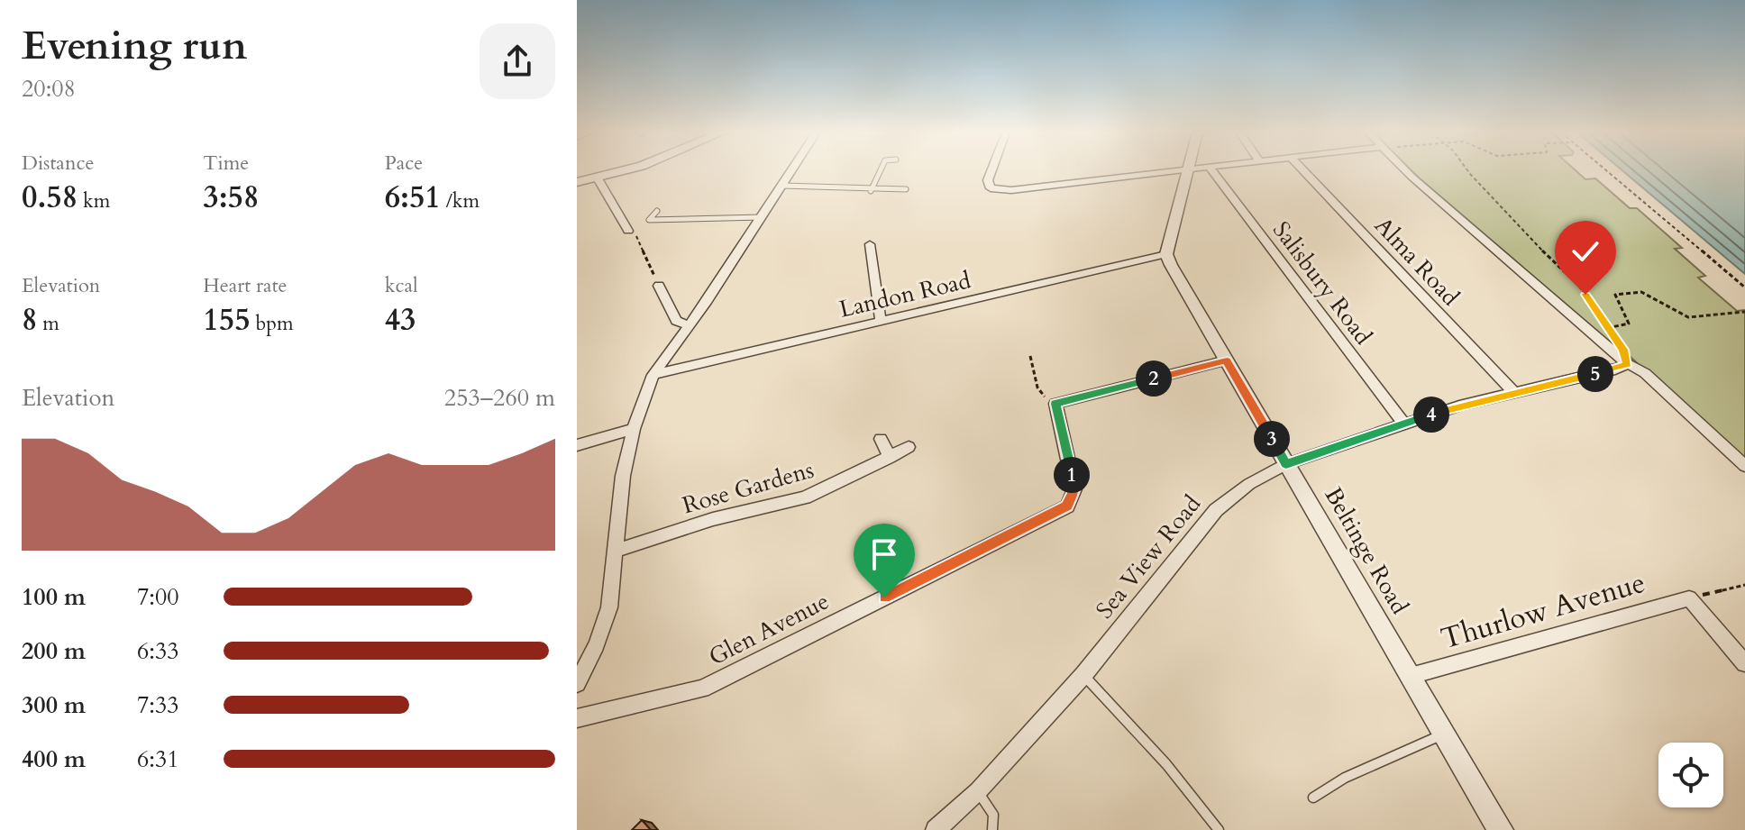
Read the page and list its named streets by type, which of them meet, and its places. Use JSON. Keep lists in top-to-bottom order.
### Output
{
  "streets": {
    "street": [
      "Alma Road",
      "Salisbury Road",
      "Landon Road",
      "Rose Gardens",
      "Beltinge Road",
      "Sea View Road",
      "Thurlow Avenue",
      "Glen Avenue"
    ]
  },
  "crossings": [
    ["Alma Road", "Sea View Road"],
    ["Salisbury Road", "Sea View Road"],
    ["Landon Road", "Beltinge Road"],
    ["Beltinge Road", "Sea View Road"],
    ["Beltinge Road", "Thurlow Avenue"]
  ],
  "page": {
    "heading": ["Evening run", "20:08"],
    "stats": [
      ["Distance", "0.58 km"],
      ["Time", "3:58"],
      ["Pace", "6:51 /km"],
      ["Elevation", "8 m"],
      ["Heart rate", "155 bpm"],
      ["kcal", "43"]
    ],
    "pins": [
      "5",
      "2",
      "4",
      "3",
      "1"
    ],
    "chart": ["Elevation", "253–260 m"],
    "list": [
      {
        "name": "100 m",
        "note": "7:00"
      },
      {
        "name": "200 m",
        "note": "6:33"
      },
      {
        "name": "300 m",
        "note": "7:33"
      },
      {
        "name": "400 m",
        "note": "6:31"
      }
    ]
  }
}
